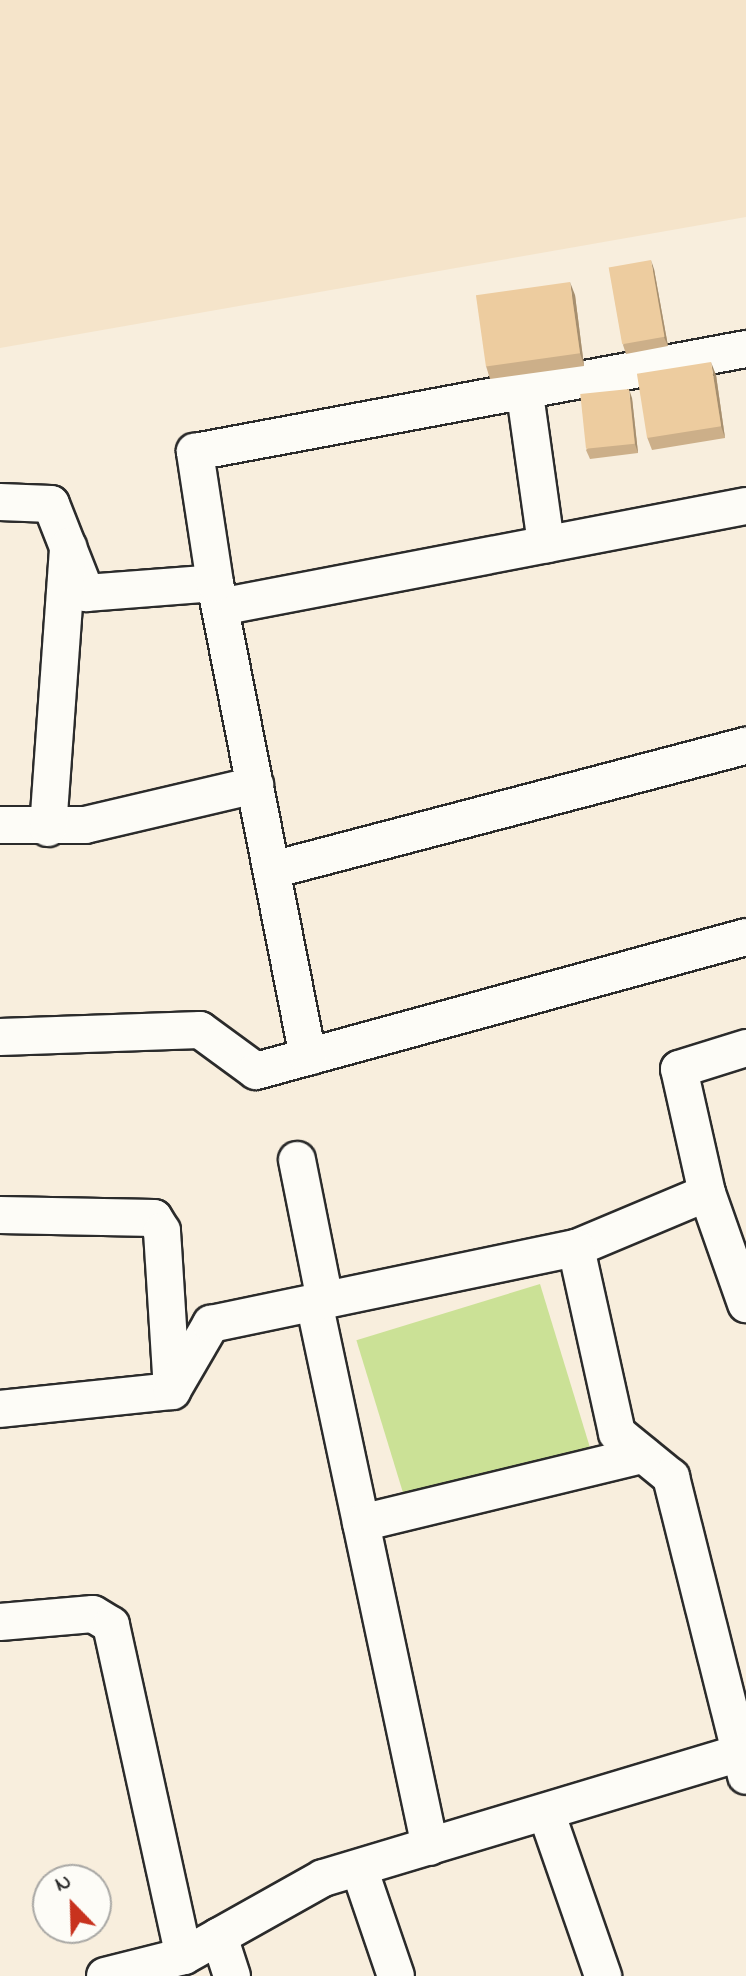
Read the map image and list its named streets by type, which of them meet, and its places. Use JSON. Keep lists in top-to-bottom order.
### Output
{
  "north": "top left"
}
